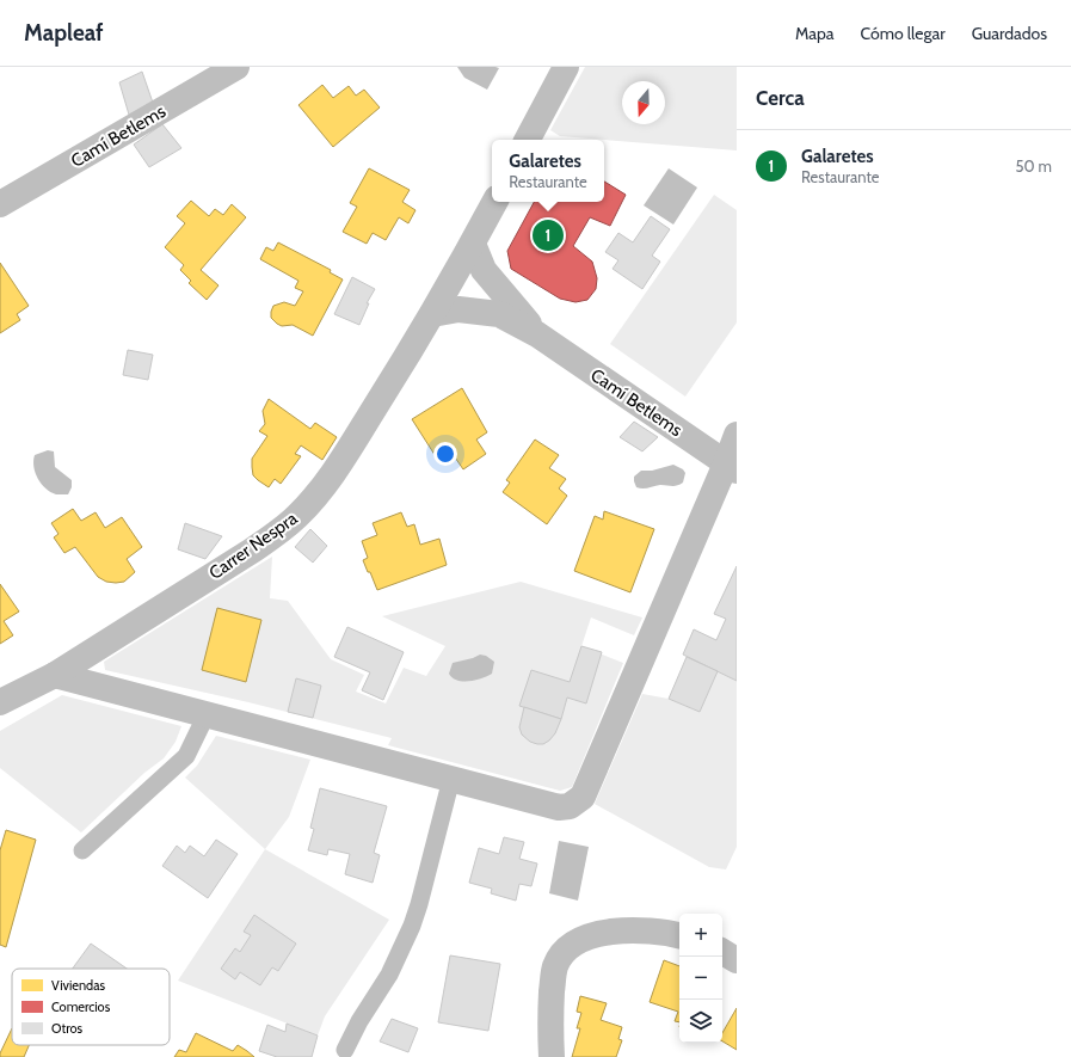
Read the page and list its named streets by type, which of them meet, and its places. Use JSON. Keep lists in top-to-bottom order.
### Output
{
  "streets": {
    "street": ["Camí Betlems", "Carrer Nespra"]
  },
  "crossings": [
    ["Camí Betlems", "Carrer Nespra"]
  ],
  "legend": ["Viviendas", "Comercios", "Otros"],
  "north": "bottom",
  "page": {
    "header": "Mapleaf",
    "nav": ["Mapa", "Cómo llegar", "Guardados"],
    "heading": "Cerca",
    "list": [
      {
        "mark": "1",
        "name": "Galaretes",
        "note": "Restaurante",
        "value": "50 m"
      }
    ],
    "popup": ["Galaretes", "Restaurante"],
    "pins": "1",
    "map_buttons": ["+", "−"]
  }
}
